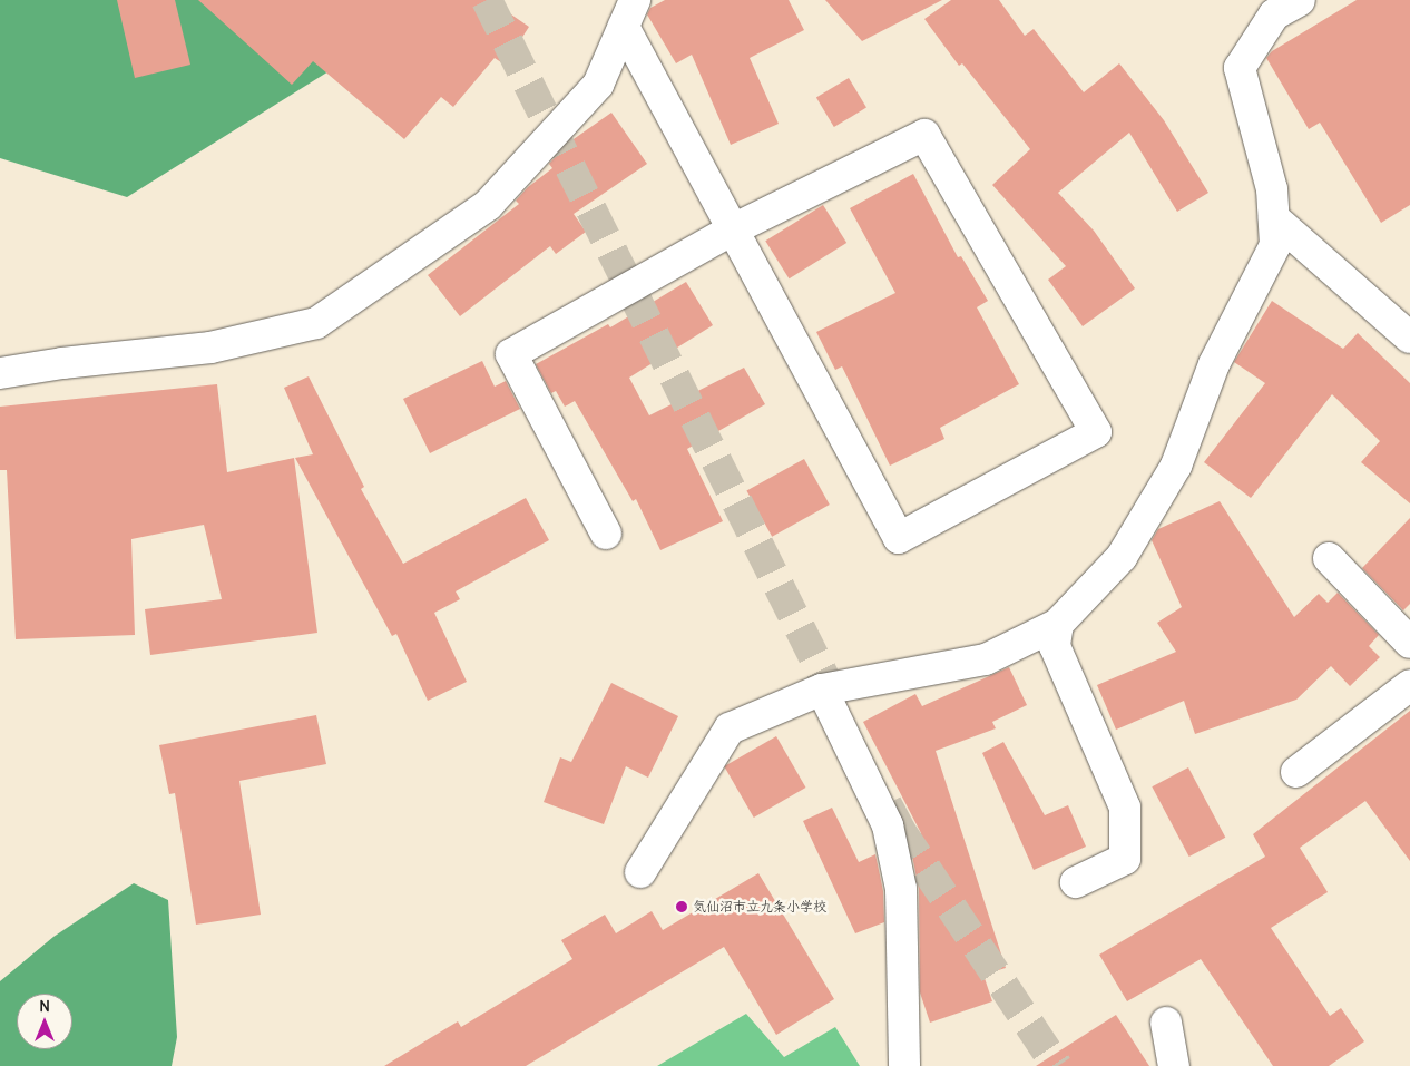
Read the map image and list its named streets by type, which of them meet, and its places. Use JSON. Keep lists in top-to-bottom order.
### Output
{
  "places": ["気仙沼市立九条小学校"],
  "north": "top"
}
